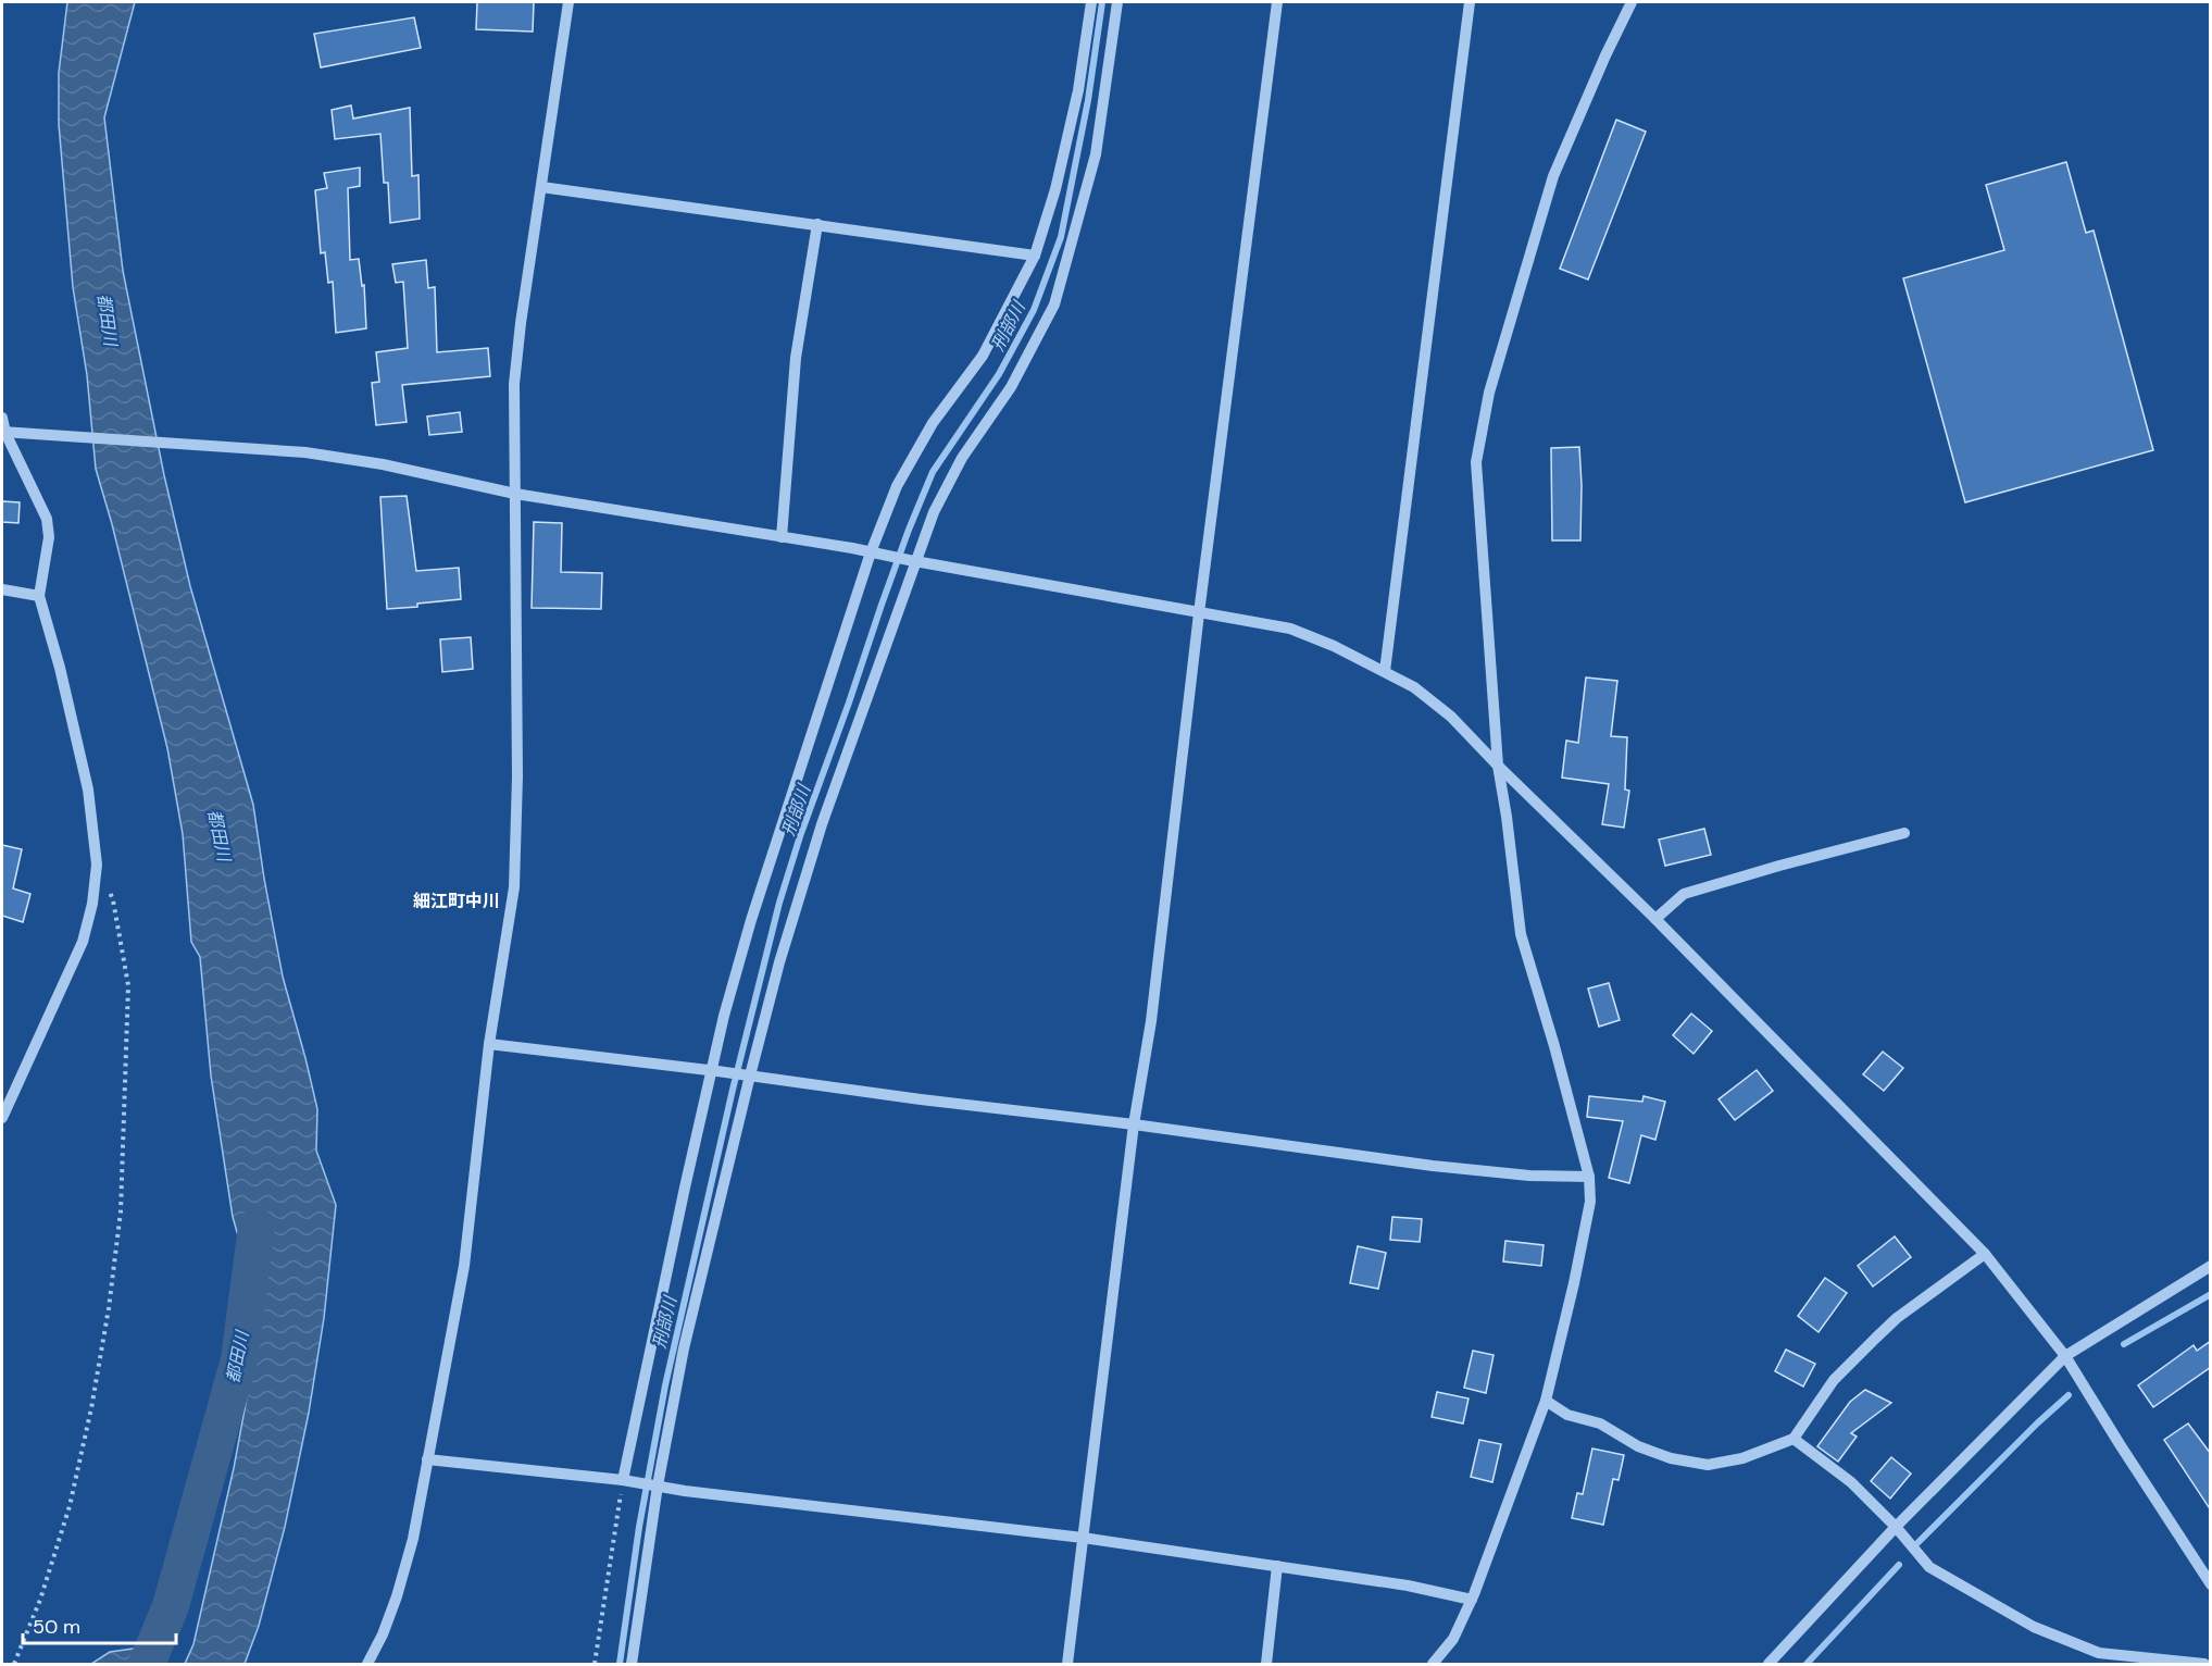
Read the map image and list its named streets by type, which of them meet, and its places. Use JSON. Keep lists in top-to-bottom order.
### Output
{
  "districts": ["細江町中川"],
  "water": ["都田川", "刑部川"],
  "scale_bar": "50 m"
}
